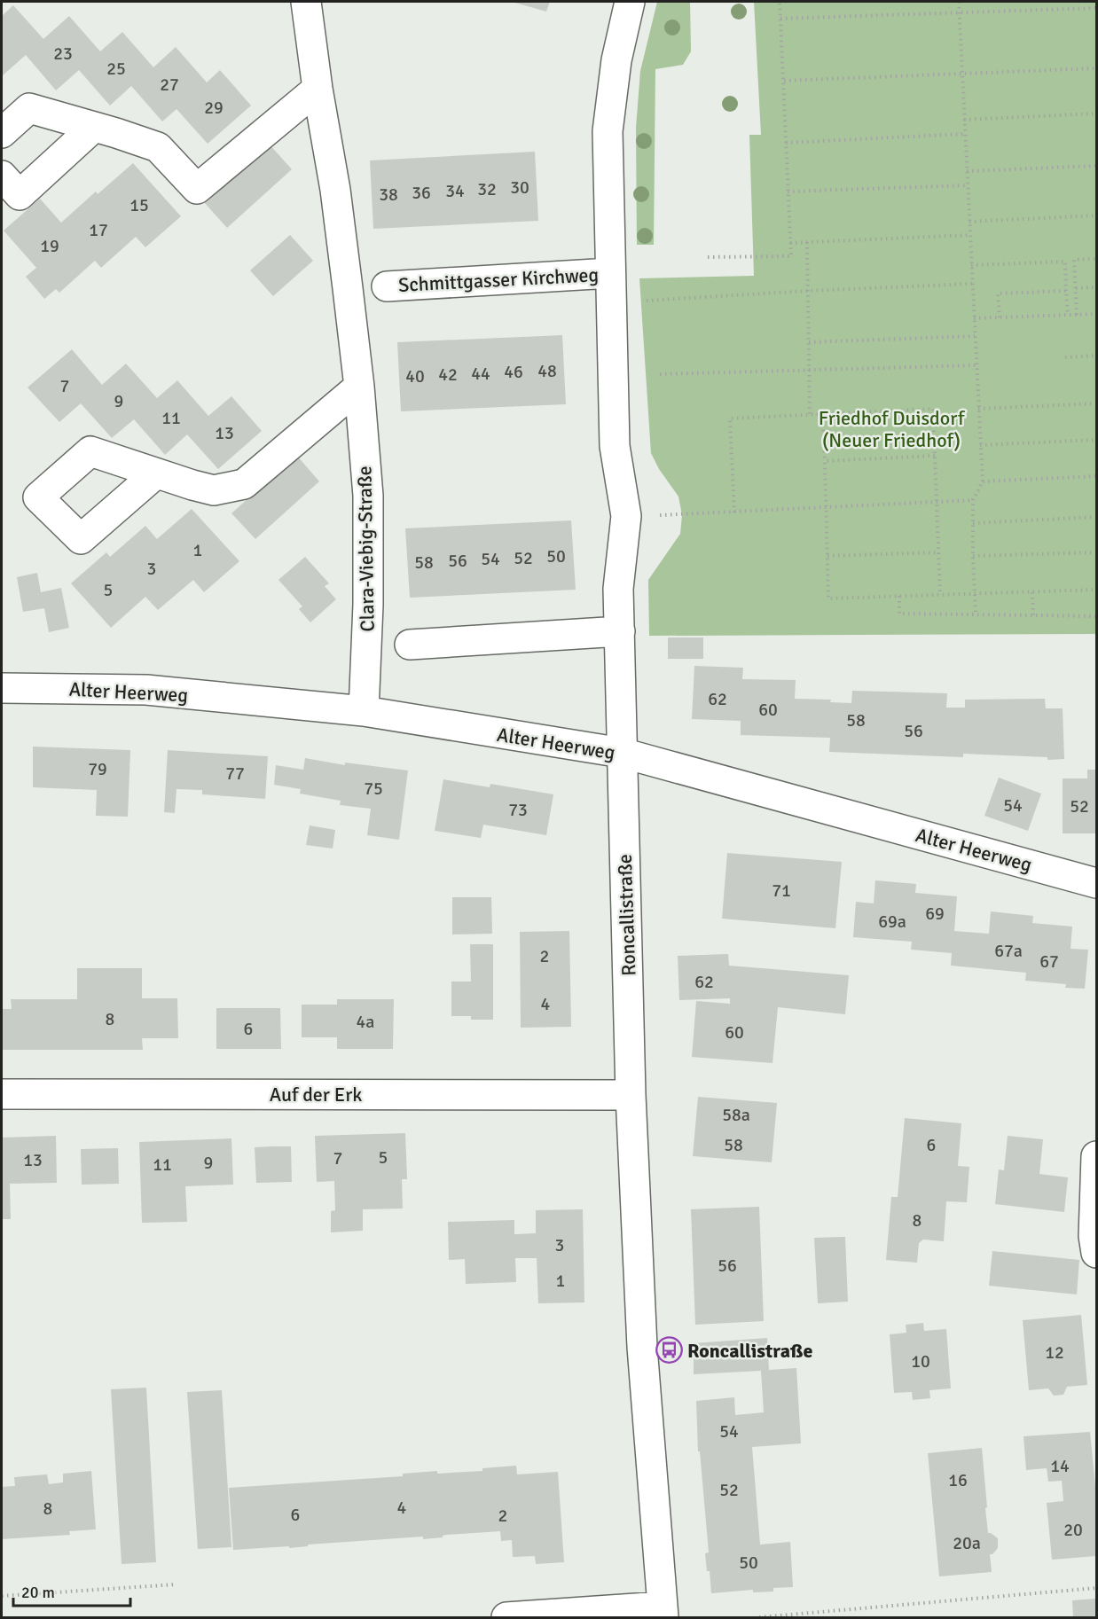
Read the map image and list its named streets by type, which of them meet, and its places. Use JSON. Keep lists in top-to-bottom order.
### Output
{
  "streets": {
    "street": [
      "Schmittgasser Kirchweg",
      "Clara-Viebig-Straße",
      "Alter Heerweg",
      "Roncallistraße",
      "Auf der Erk"
    ]
  },
  "crossings": [
    ["Schmittgasser Kirchweg", "Alter Heerweg"],
    ["Schmittgasser Kirchweg", "Roncallistraße"],
    ["Clara-Viebig-Straße", "Alter Heerweg"],
    ["Alter Heerweg", "Roncallistraße"],
    ["Roncallistraße", "Auf der Erk"]
  ],
  "parks": ["Friedhof Duisdorf (Neuer Friedhof)"],
  "places": {
    "bus stop": ["Roncallistraße"]
  },
  "house_numbers": [
    "23",
    "25",
    "27",
    "29",
    "30",
    "32",
    "34",
    "36",
    "38",
    "15",
    "17",
    "19",
    "48",
    "46",
    "44",
    "42",
    "40",
    "7",
    "9",
    "11",
    "13",
    "1",
    "50",
    "52",
    "54",
    "56",
    "58",
    "3",
    "5",
    "62",
    "60",
    "58",
    "56",
    "79",
    "77",
    "75",
    "54",
    "52",
    "73",
    "71",
    "69",
    "69a",
    "67a",
    "2",
    "67",
    "62",
    "4",
    "8",
    "4a",
    "6",
    "60",
    "58a",
    "58",
    "6",
    "5",
    "7",
    "13",
    "9",
    "11",
    "8",
    "3",
    "56",
    "1",
    "12",
    "10",
    "54",
    "14",
    "16",
    "52",
    "4",
    "8",
    "6",
    "2",
    "20",
    "20a",
    "50"
  ],
  "scale_bar": "20 m"
}
